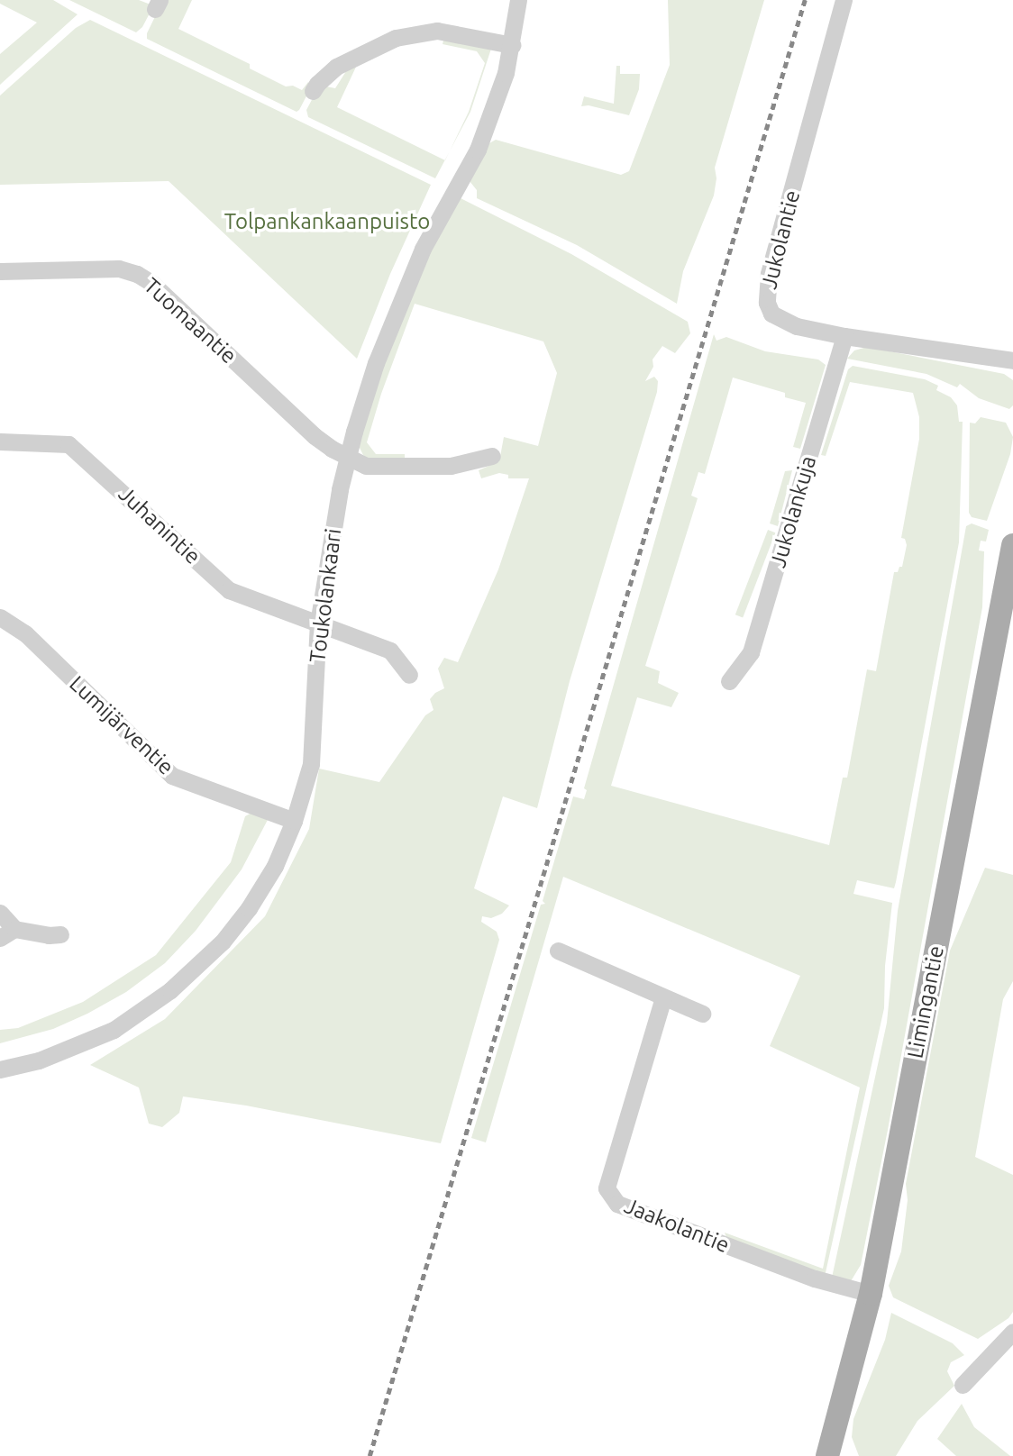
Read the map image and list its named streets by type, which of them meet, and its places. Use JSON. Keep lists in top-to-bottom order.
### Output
{
  "streets": {
    "main road": ["Limingantie"],
    "street": [
      "Jukolantie",
      "Tuomaantie",
      "Jukolankuja",
      "Juhanintie",
      "Toukolankaari",
      "Lumijärventie",
      "Jaakolantie"
    ]
  },
  "crossings": [
    ["Jukolantie", "Jukolankuja"],
    ["Tuomaantie", "Toukolankaari"],
    ["Juhanintie", "Toukolankaari"],
    ["Toukolankaari", "Lumijärventie"],
    ["Limingantie", "Jaakolantie"]
  ],
  "parks": ["Tolpankankaanpuisto"]
}
